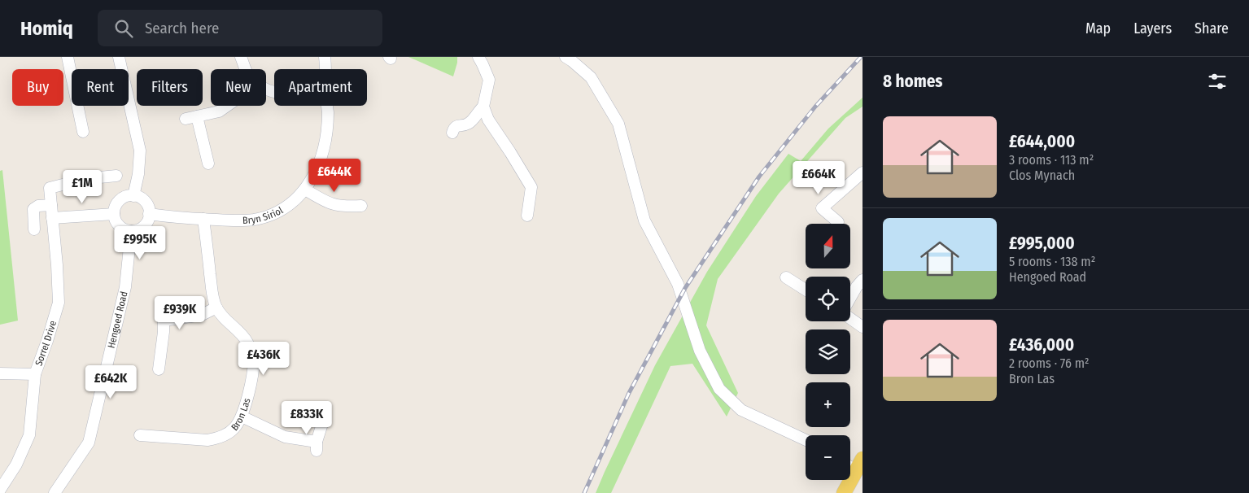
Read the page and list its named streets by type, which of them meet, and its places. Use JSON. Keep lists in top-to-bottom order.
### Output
{
  "streets": {
    "street": [
      "Bryn Siriol",
      "Hengoed Road",
      "Sorrel Drive",
      "Bron Las"
    ]
  },
  "crossings": [
    ["Bryn Siriol", "Hengoed Road"],
    ["Bryn Siriol", "Bron Las"]
  ],
  "north": "top",
  "page": {
    "header": "Homiq",
    "search": "Search here",
    "nav": ["Map", "Layers", "Share"],
    "heading": "8 homes",
    "chip": [
      "Buy",
      "Rent",
      "Filters",
      "New",
      "Apartment"
    ],
    "list": [
      {
        "name": "£644,000",
        "note": "3 rooms · 113 m² · Clos Mynach"
      },
      {
        "name": "£995,000",
        "note": "5 rooms · 138 m² · Hengoed Road"
      },
      {
        "name": "£436,000",
        "note": "2 rooms · 76 m² · Bron Las"
      }
    ],
    "price": [
      "£644K",
      "£664K",
      "£1M",
      "£995K",
      "£939K",
      "£436K",
      "£642K",
      "£833K"
    ],
    "map_buttons": ["+", "−"]
  }
}
